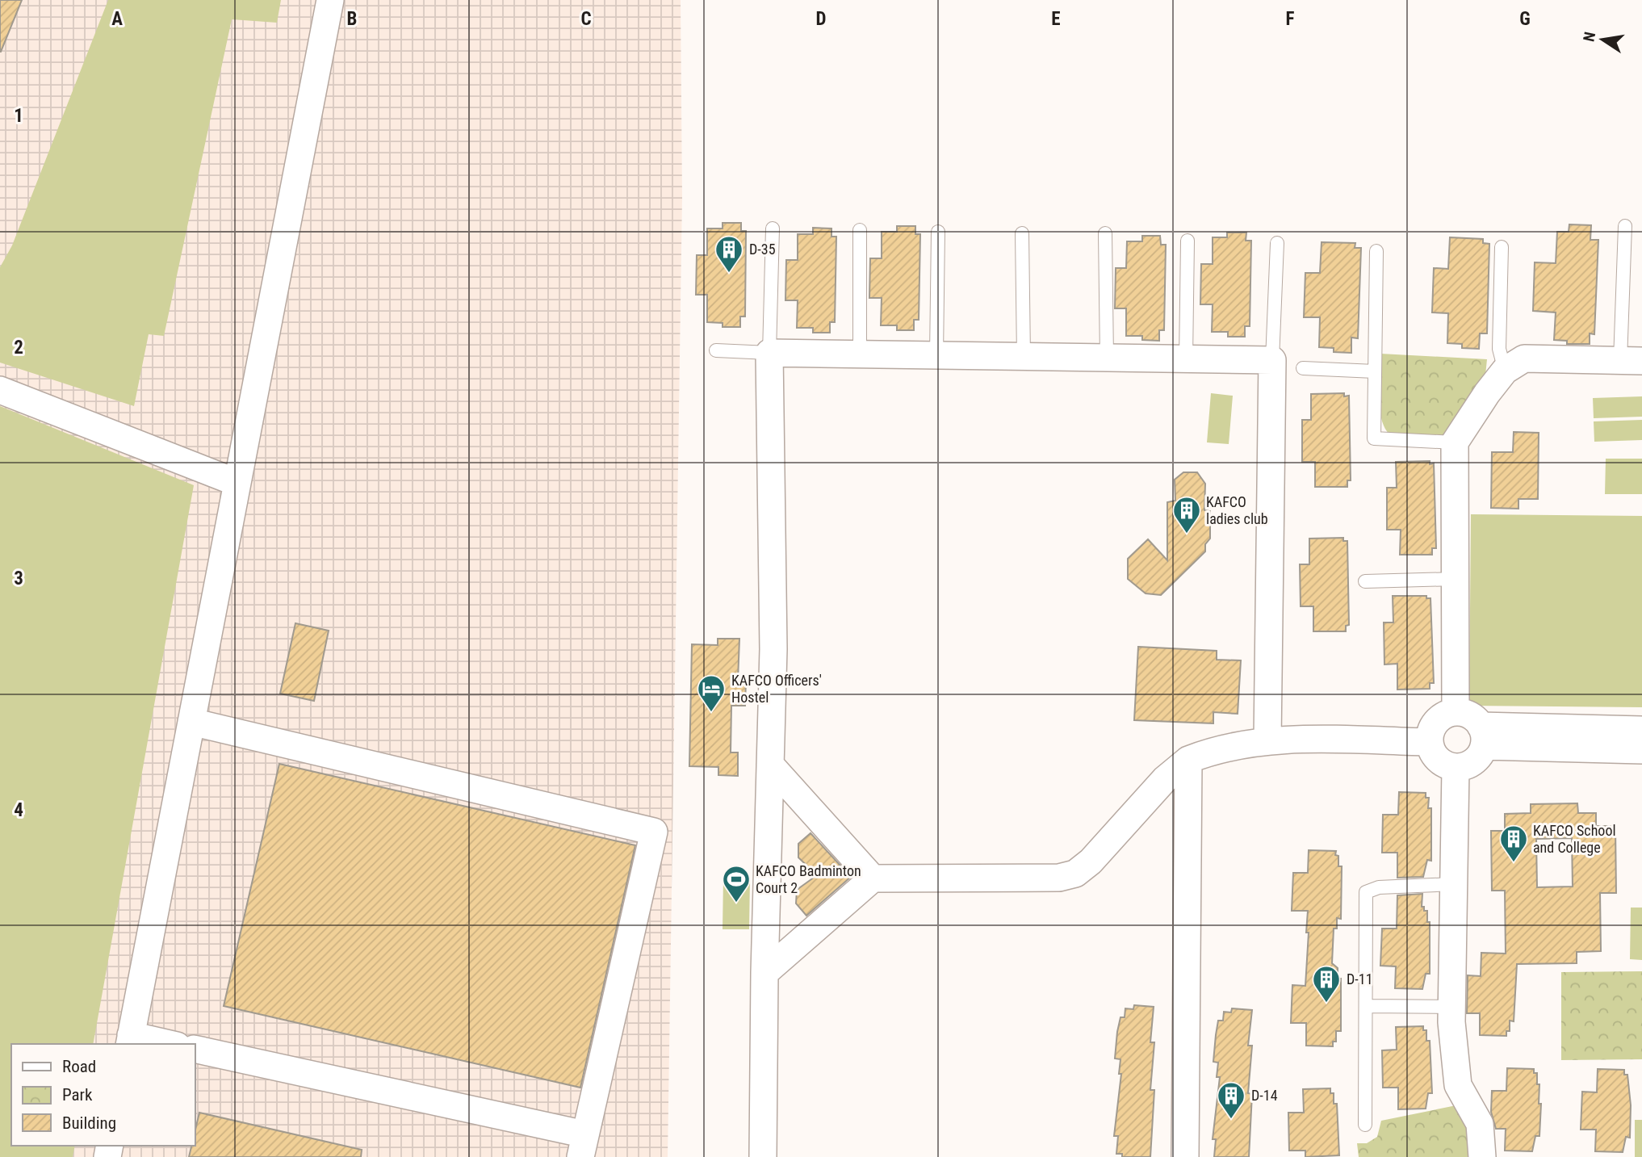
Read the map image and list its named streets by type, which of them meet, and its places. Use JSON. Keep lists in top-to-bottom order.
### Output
{
  "places": {
    "building": [
      "D-35",
      "KAFCO ladies club",
      "KAFCO School and College",
      "D-11",
      "D-14"
    ],
    "hotel": ["KAFCO Officers' Hostel"],
    "sports": ["KAFCO Badminton Court 2"]
  },
  "legend": ["Road", "Park", "Building"],
  "north": "left",
  "grid": {
    "columns": [
      "A",
      "B",
      "C",
      "D",
      "E",
      "F",
      "G"
    ],
    "rows": [
      "1",
      "2",
      "3",
      "4"
    ]
  }
}
